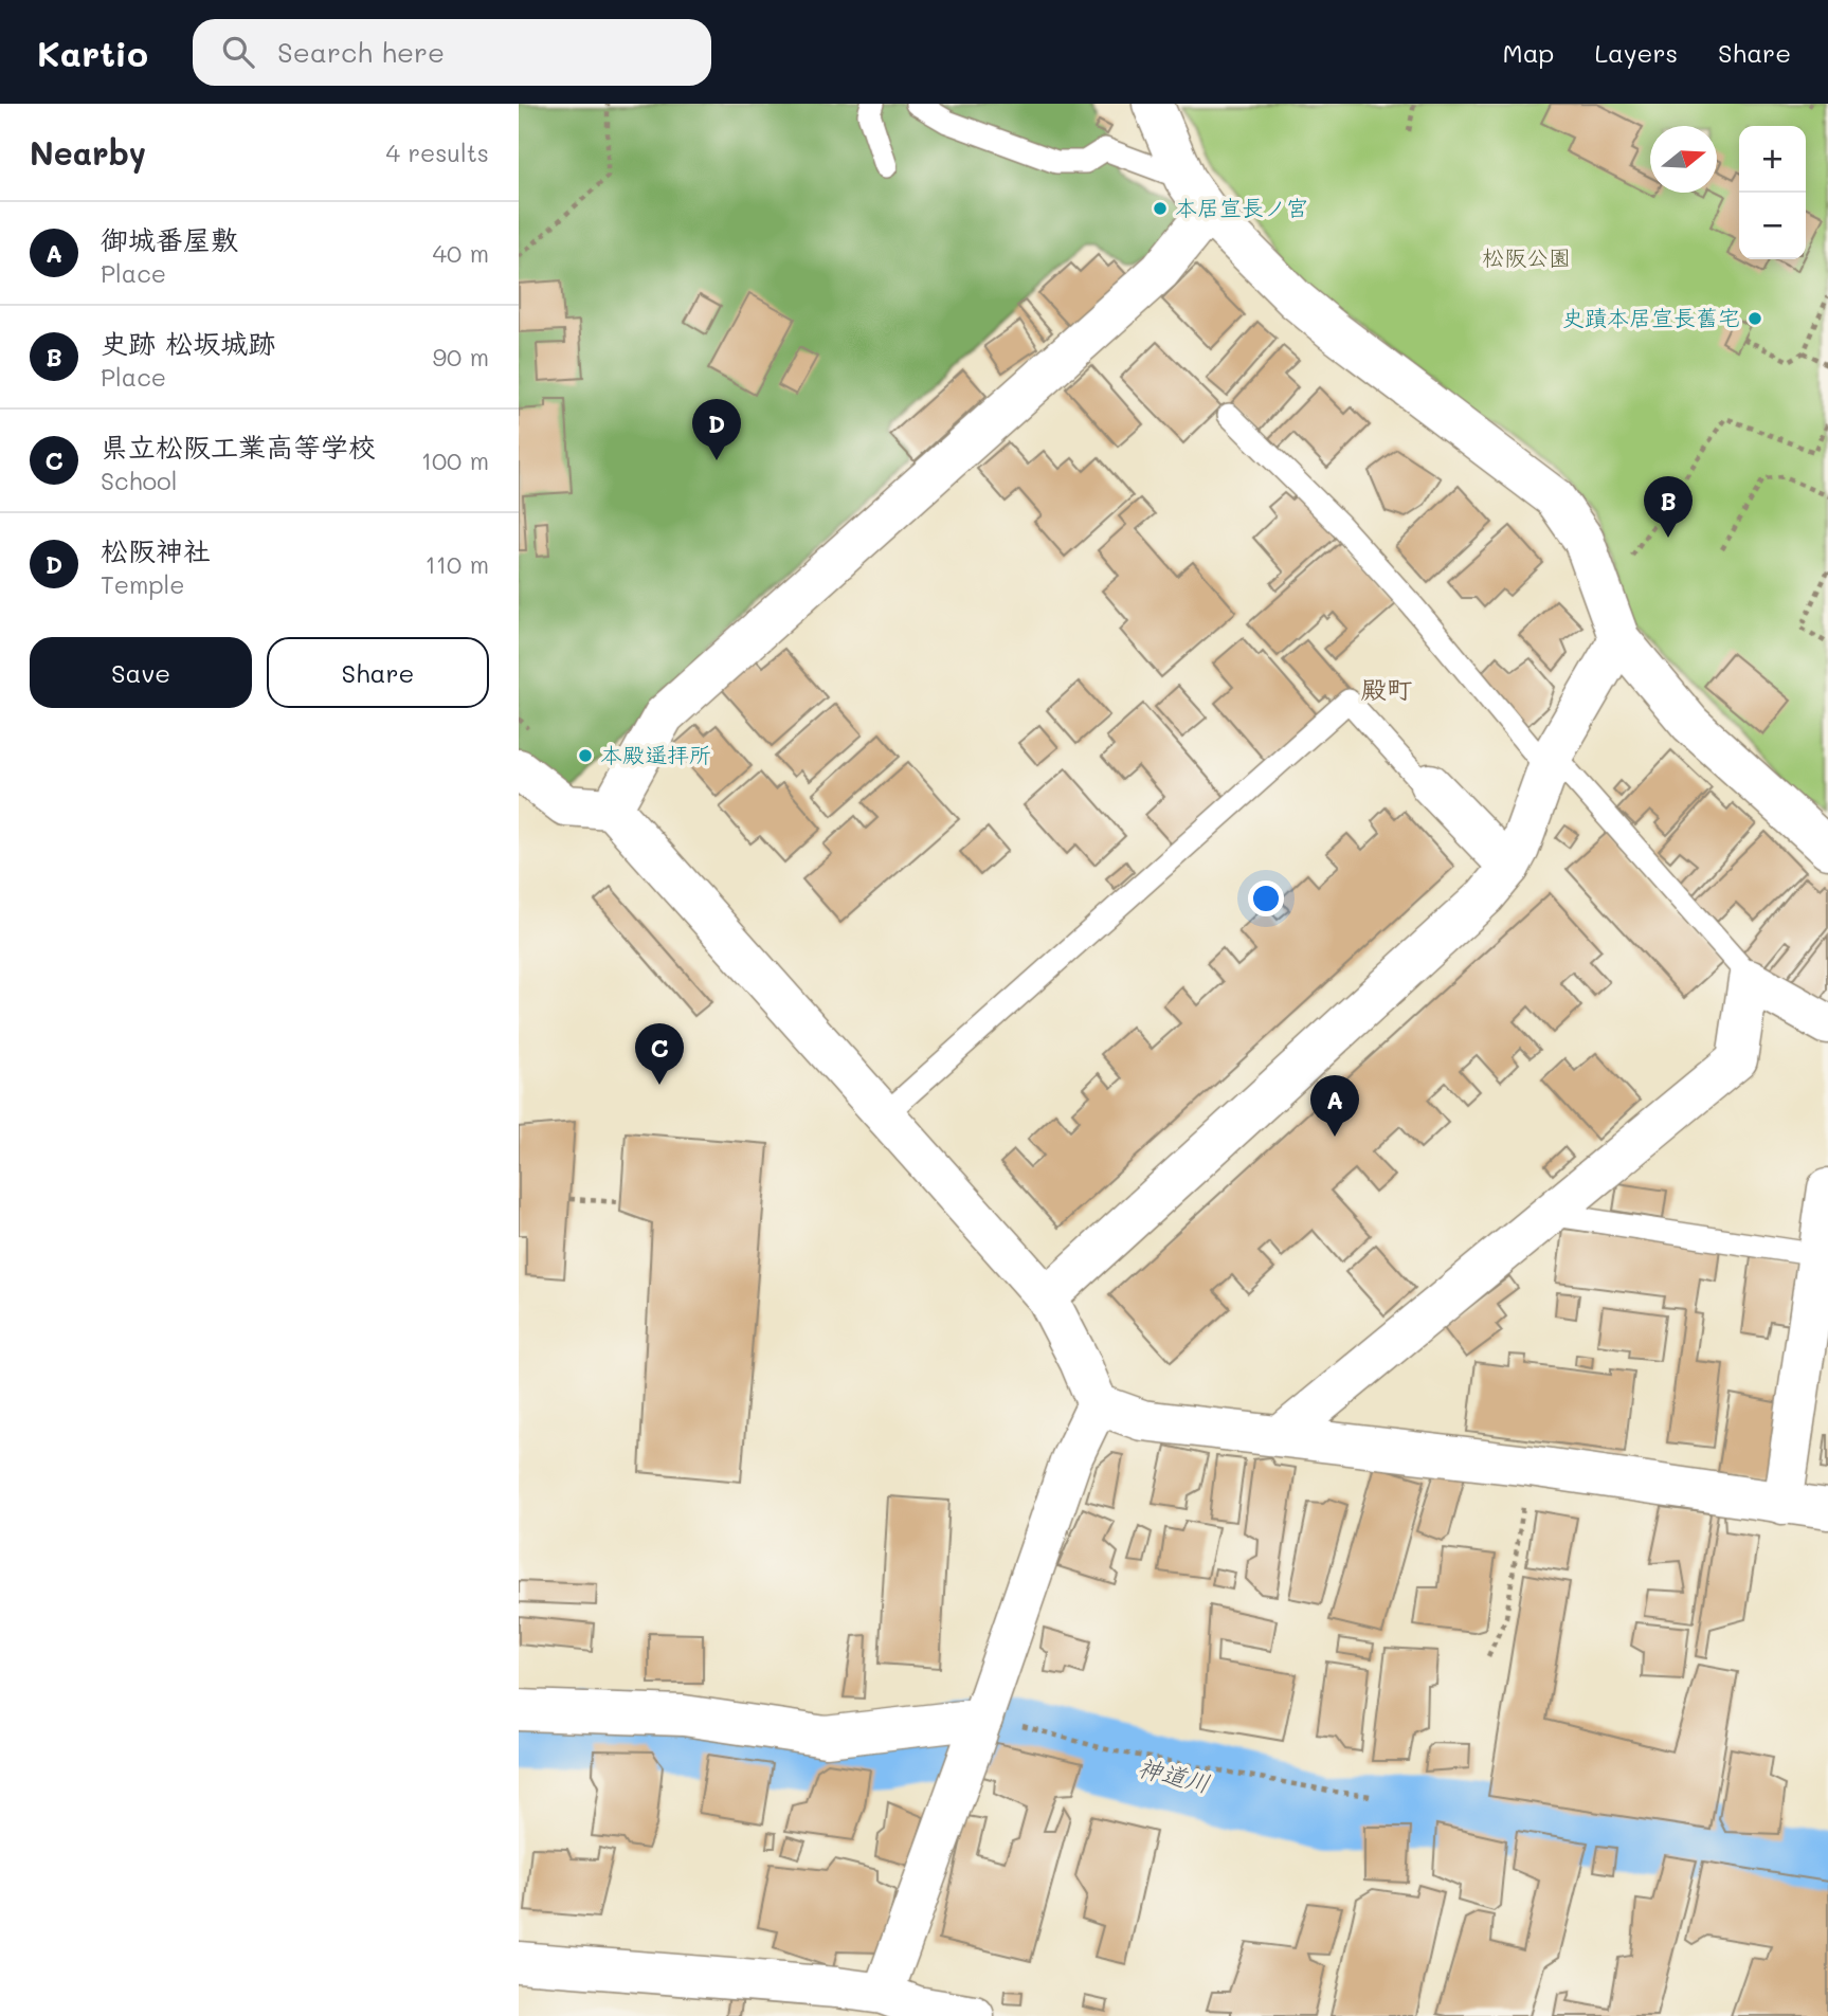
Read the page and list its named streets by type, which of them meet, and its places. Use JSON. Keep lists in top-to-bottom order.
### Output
{
  "districts": ["殿町"],
  "water": ["神道川"],
  "parks": ["松阪公園"],
  "places": ["本居宣長ノ宮", "史蹟本居宣長舊宅", "本殿遥拝所"],
  "north": "right",
  "page": {
    "header": "Kartio",
    "search": "Search here",
    "nav": ["Map", "Layers", "Share"],
    "heading": ["Nearby", "4 results"],
    "map_buttons": ["+", "−"],
    "list": [
      {
        "mark": "A",
        "name": "御城番屋敷",
        "note": "Place",
        "value": "40 m"
      },
      {
        "mark": "B",
        "name": "史跡 松坂城跡",
        "note": "Place",
        "value": "90 m"
      },
      {
        "mark": "C",
        "name": "県立松阪工業高等学校",
        "note": "School",
        "value": "100 m"
      },
      {
        "mark": "D",
        "name": "松阪神社",
        "note": "Temple",
        "value": "110 m"
      }
    ],
    "pins": [
      "D",
      "B",
      "C",
      "A"
    ],
    "buttons": ["Save", "Share"]
  }
}
